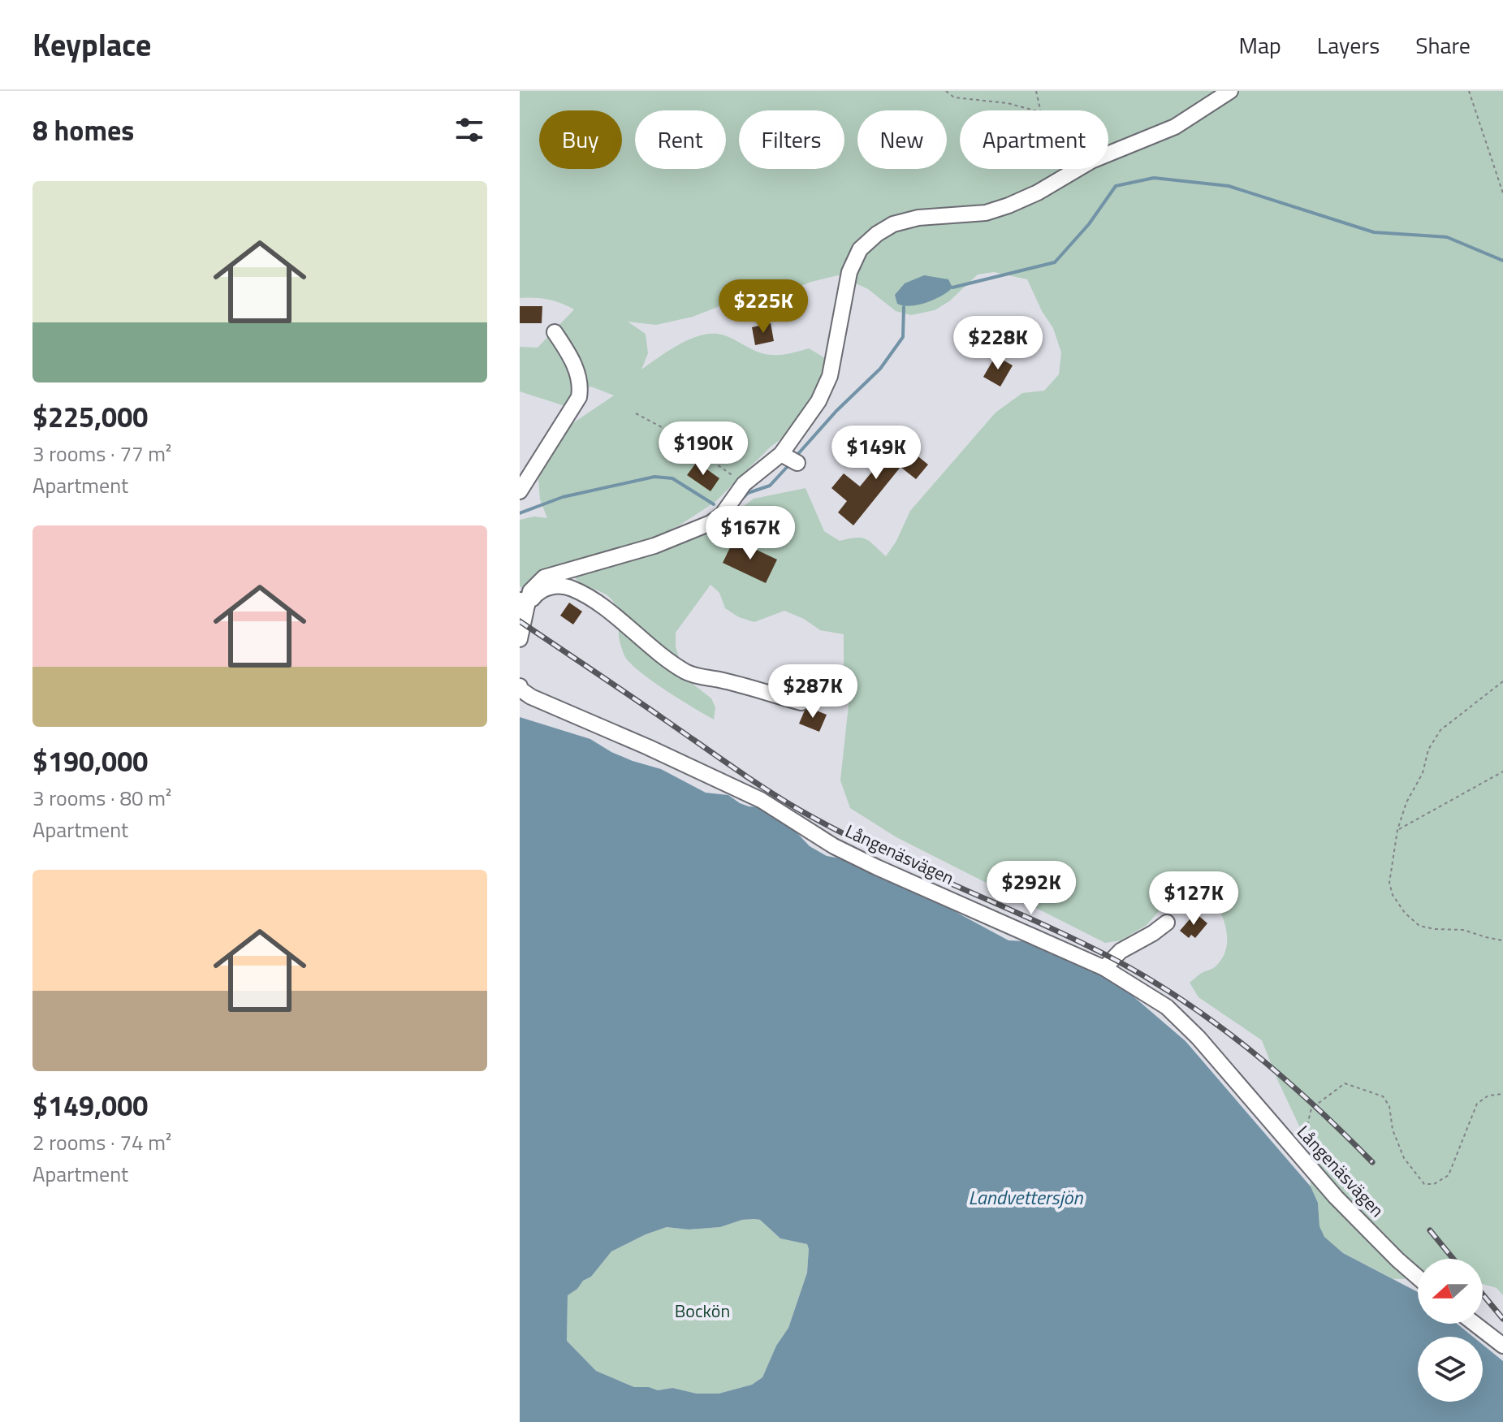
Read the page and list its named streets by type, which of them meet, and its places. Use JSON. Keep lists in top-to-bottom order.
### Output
{
  "streets": {
    "street": ["Långenäsvägen"]
  },
  "water": ["Landvettersjön"],
  "parks": ["Bockön"],
  "north": "left",
  "page": {
    "header": "Keyplace",
    "nav": ["Map", "Layers", "Share"],
    "heading": "8 homes",
    "chip": [
      "Buy",
      "Rent",
      "Filters",
      "New",
      "Apartment"
    ],
    "list": [
      {
        "name": "$225,000",
        "note": "3 rooms · 77 m² · Apartment"
      },
      {
        "name": "$190,000",
        "note": "3 rooms · 80 m² · Apartment"
      },
      {
        "name": "$149,000",
        "note": "2 rooms · 74 m² · Apartment"
      }
    ],
    "price": [
      "$225K",
      "$228K",
      "$190K",
      "$149K",
      "$167K",
      "$287K",
      "$292K",
      "$127K"
    ]
  }
}
